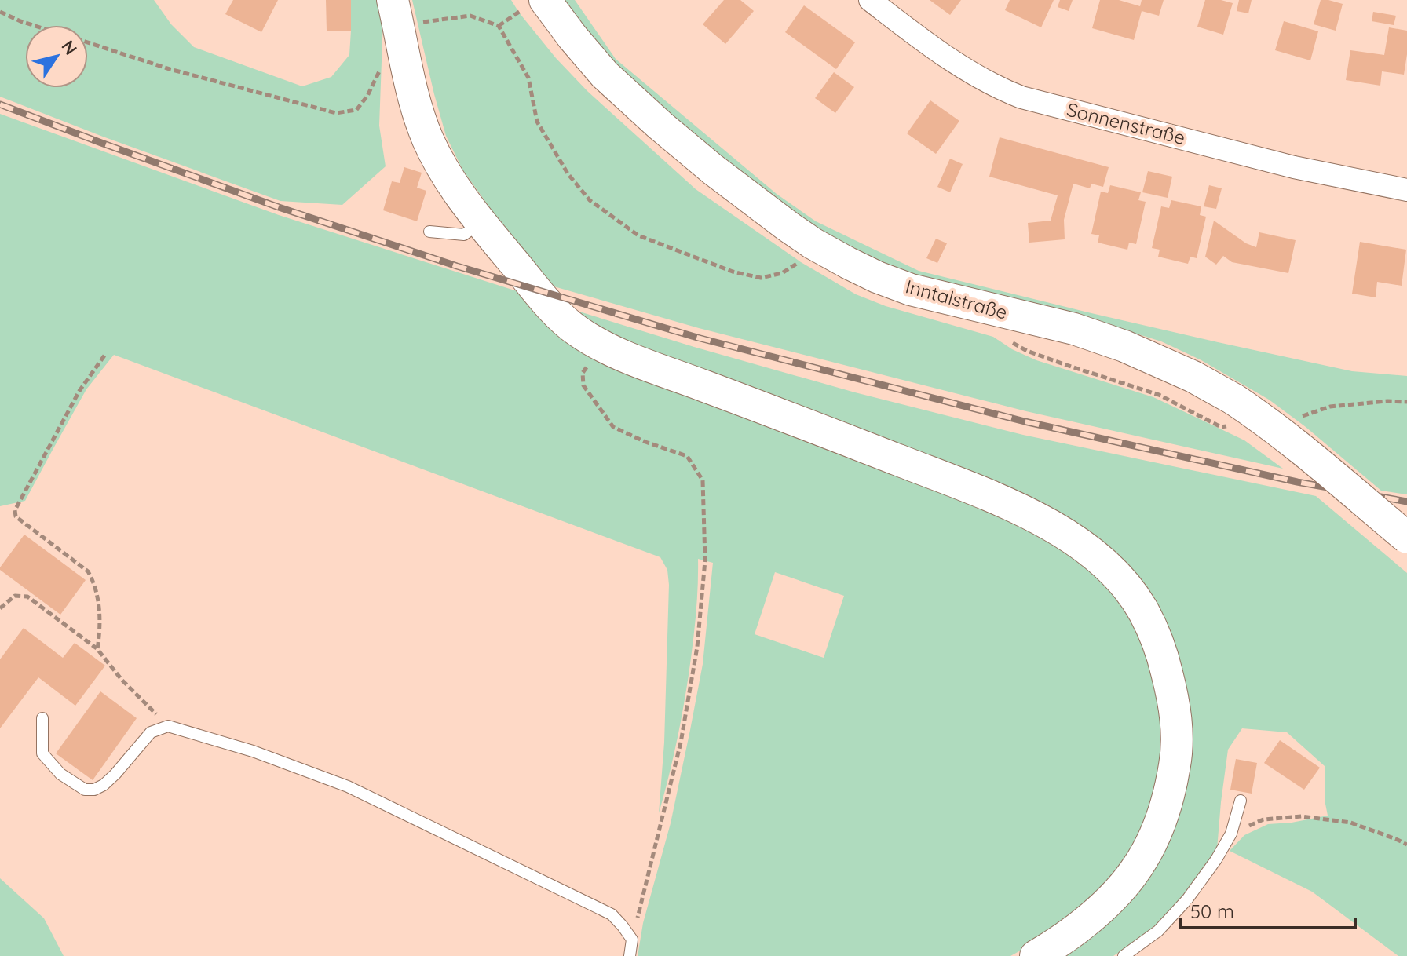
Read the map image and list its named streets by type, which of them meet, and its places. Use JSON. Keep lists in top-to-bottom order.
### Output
{
  "streets": {
    "street": ["Sonnenstraße", "Inntalstraße"]
  },
  "scale_bar": "50 m",
  "north": "top right"
}
